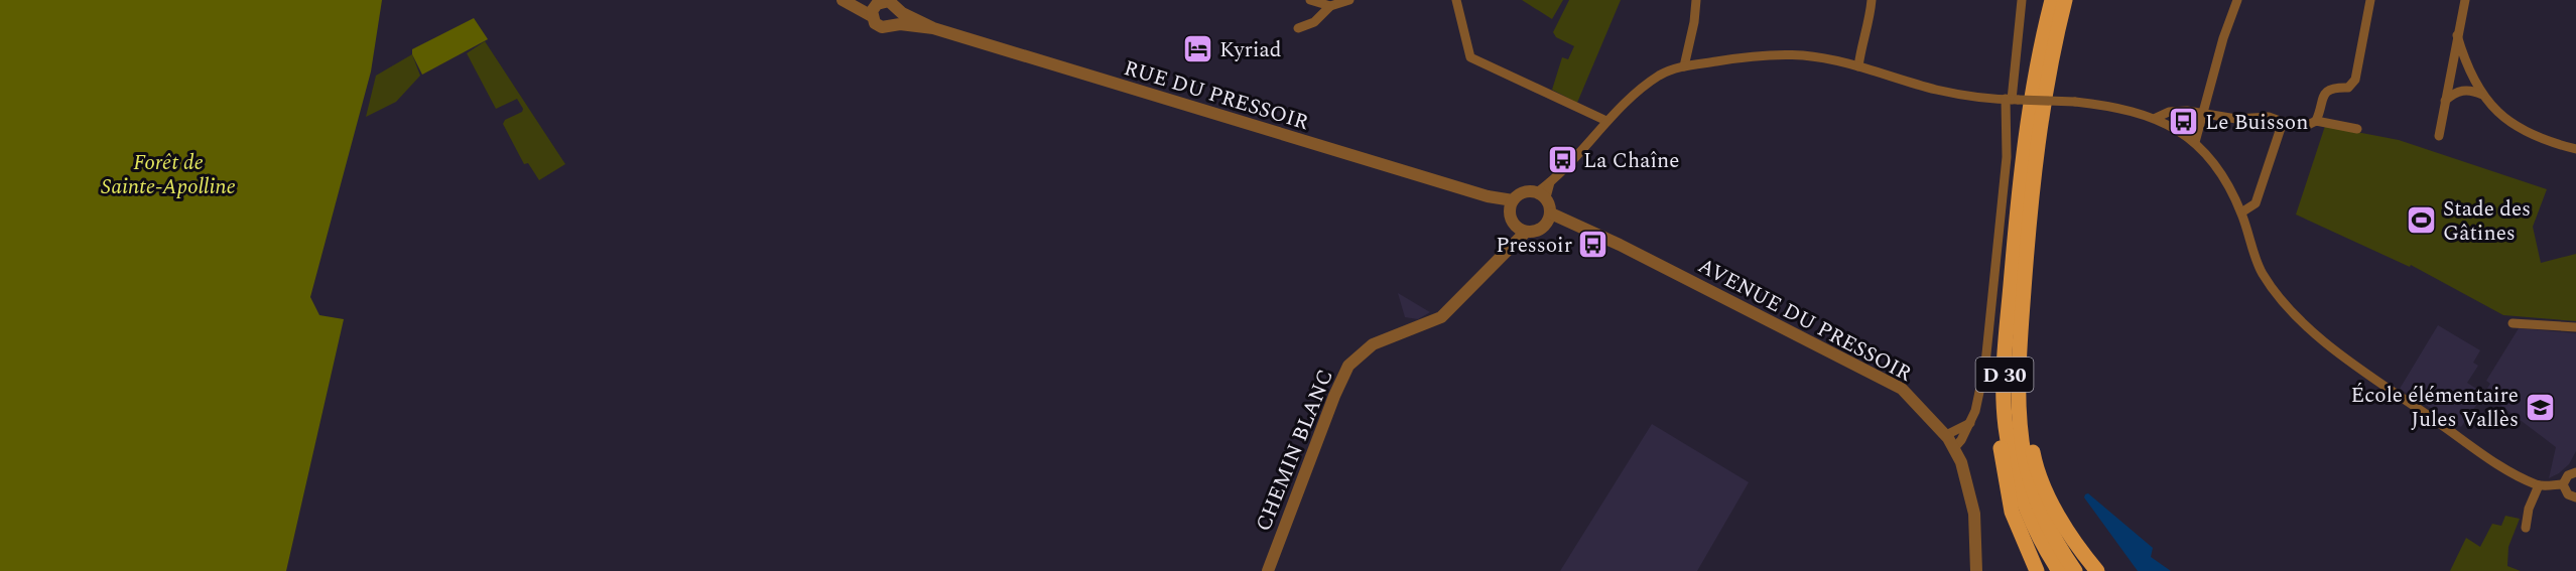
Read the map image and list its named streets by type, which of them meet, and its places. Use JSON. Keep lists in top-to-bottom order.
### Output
{
  "streets": {
    "main road": ["D 30"],
    "street": ["RUE DU PRESSOIR", "AVENUE DU PRESSOIR", "CHEMIN BLANC"]
  },
  "crossings": [
    ["RUE DU PRESSOIR", "AVENUE DU PRESSOIR"],
    ["RUE DU PRESSOIR", "CHEMIN BLANC"],
    ["AVENUE DU PRESSOIR", "CHEMIN BLANC"]
  ],
  "parks": ["Forêt de Sainte-Apolline"],
  "places": {
    "hotel": ["Kyriad"],
    "bus stop": ["Le Buisson", "La Chaîne", "Pressoir"],
    "sports": ["Stade des Gâtines"],
    "school or university": ["École élémentaire Jules Vallès"]
  }
}
